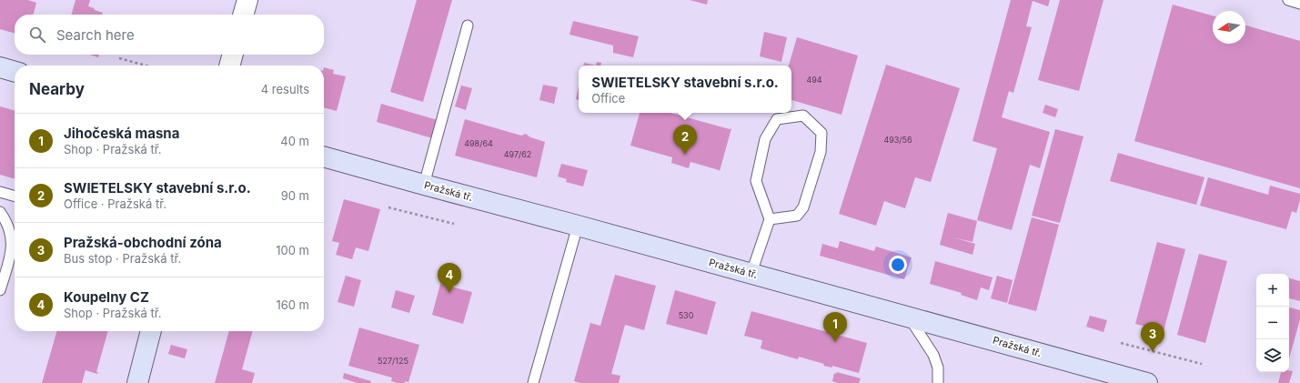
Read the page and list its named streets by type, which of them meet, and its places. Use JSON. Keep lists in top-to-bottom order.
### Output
{
  "streets": {
    "main road": ["Pražská tř."]
  },
  "house_numbers": [
    "494",
    "493/56",
    "498/64",
    "497/62",
    "530",
    "527/125"
  ],
  "north": "left",
  "page": {
    "search": "Search here",
    "popup": ["SWIETELSKY stavební s.r.o.", "Office"],
    "heading": ["Nearby", "4 results"],
    "list": [
      {
        "mark": "1",
        "name": "Jihočeská masna",
        "note": "Shop · Pražská tř.",
        "value": "40 m"
      },
      {
        "mark": "2",
        "name": "SWIETELSKY stavební s.r.o.",
        "note": "Office · Pražská tř.",
        "value": "90 m"
      },
      {
        "mark": "3",
        "name": "Pražská-obchodní zóna",
        "note": "Bus stop · Pražská tř.",
        "value": "100 m"
      },
      {
        "mark": "4",
        "name": "Koupelny CZ",
        "note": "Shop · Pražská tř.",
        "value": "160 m"
      }
    ],
    "pins": [
      "2",
      "4",
      "1",
      "3"
    ],
    "map_buttons": ["+", "−"]
  }
}
